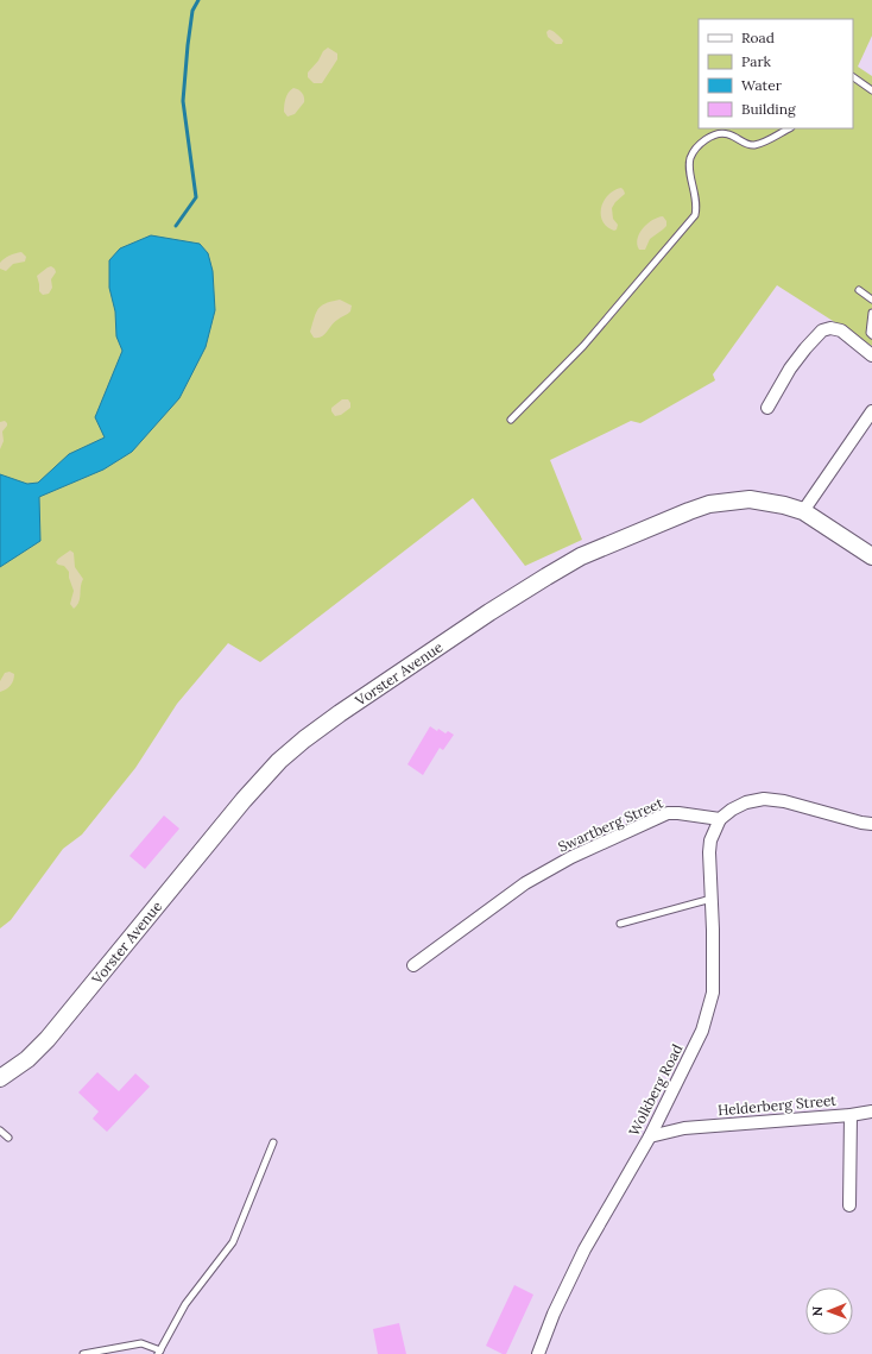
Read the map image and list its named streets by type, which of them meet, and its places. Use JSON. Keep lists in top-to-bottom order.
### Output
{
  "streets": {
    "main road": ["Vorster Avenue"],
    "street": ["Swartberg Street", "Wolkberg Road", "Helderberg Street"]
  },
  "crossings": [
    ["Swartberg Street", "Wolkberg Road"],
    ["Wolkberg Road", "Helderberg Street"]
  ],
  "legend": [
    "Road",
    "Park",
    "Water",
    "Building"
  ],
  "north": "left"
}
